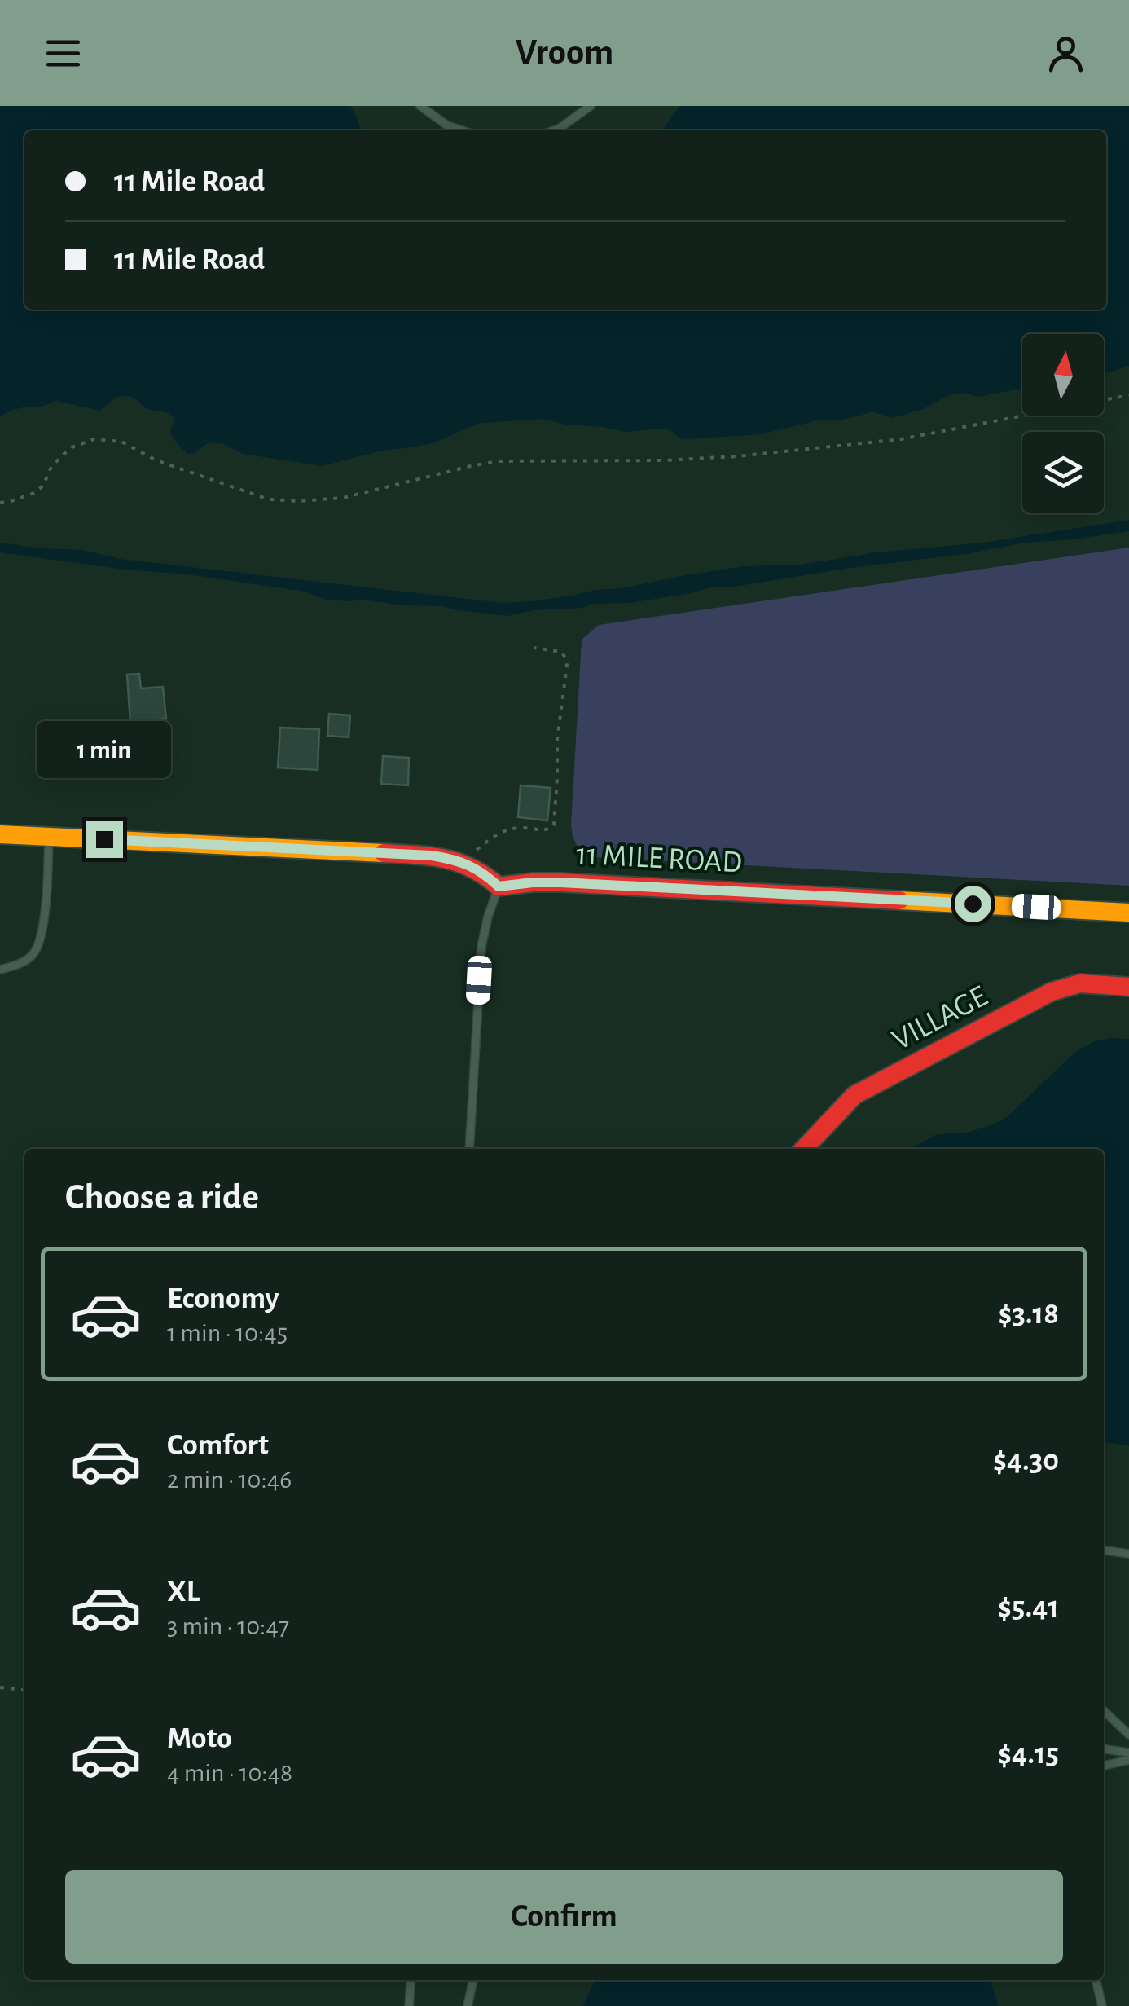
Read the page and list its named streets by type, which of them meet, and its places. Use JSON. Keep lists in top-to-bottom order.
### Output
{
  "streets": {
    "street": ["11 MILE ROAD", "VILLAGE"]
  },
  "north": "top",
  "page": {
    "header": "Vroom",
    "banner": ["11 Mile Road", "11 Mile Road"],
    "bubble": "1 min",
    "heading": "Choose a ride",
    "list": [
      {
        "name": "Economy",
        "note": "1 min · 10:45",
        "value": "$3.18"
      },
      {
        "name": "Comfort",
        "note": "2 min · 10:46",
        "value": "$4.30"
      },
      {
        "name": "XL",
        "note": "3 min · 10:47",
        "value": "$5.41"
      },
      {
        "name": "Moto",
        "note": "4 min · 10:48",
        "value": "$4.15"
      }
    ],
    "buttons": "Confirm"
  }
}
